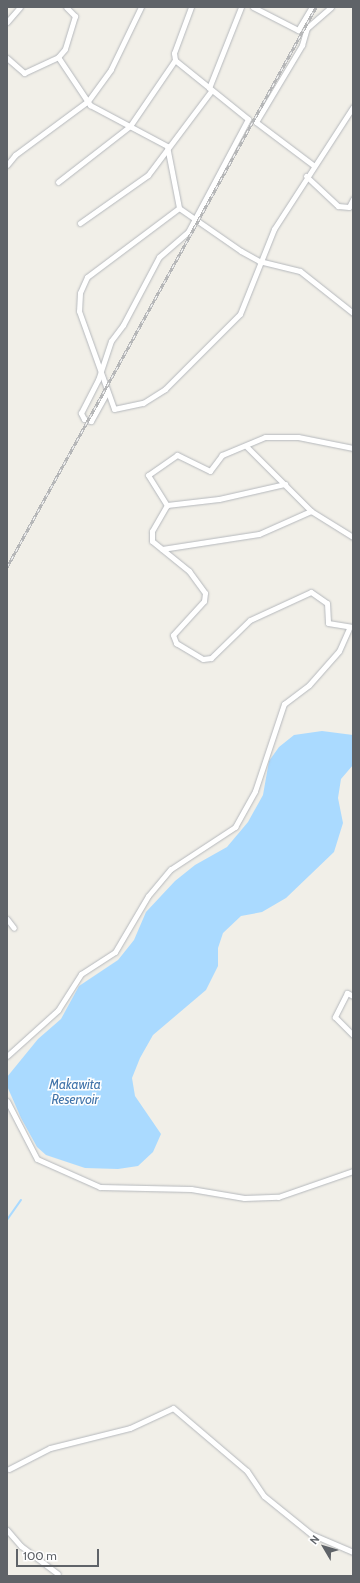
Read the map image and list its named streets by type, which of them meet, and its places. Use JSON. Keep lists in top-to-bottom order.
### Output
{
  "water": ["Makawita Reservoir"],
  "scale_bar": "100 m",
  "north": "top left"
}
